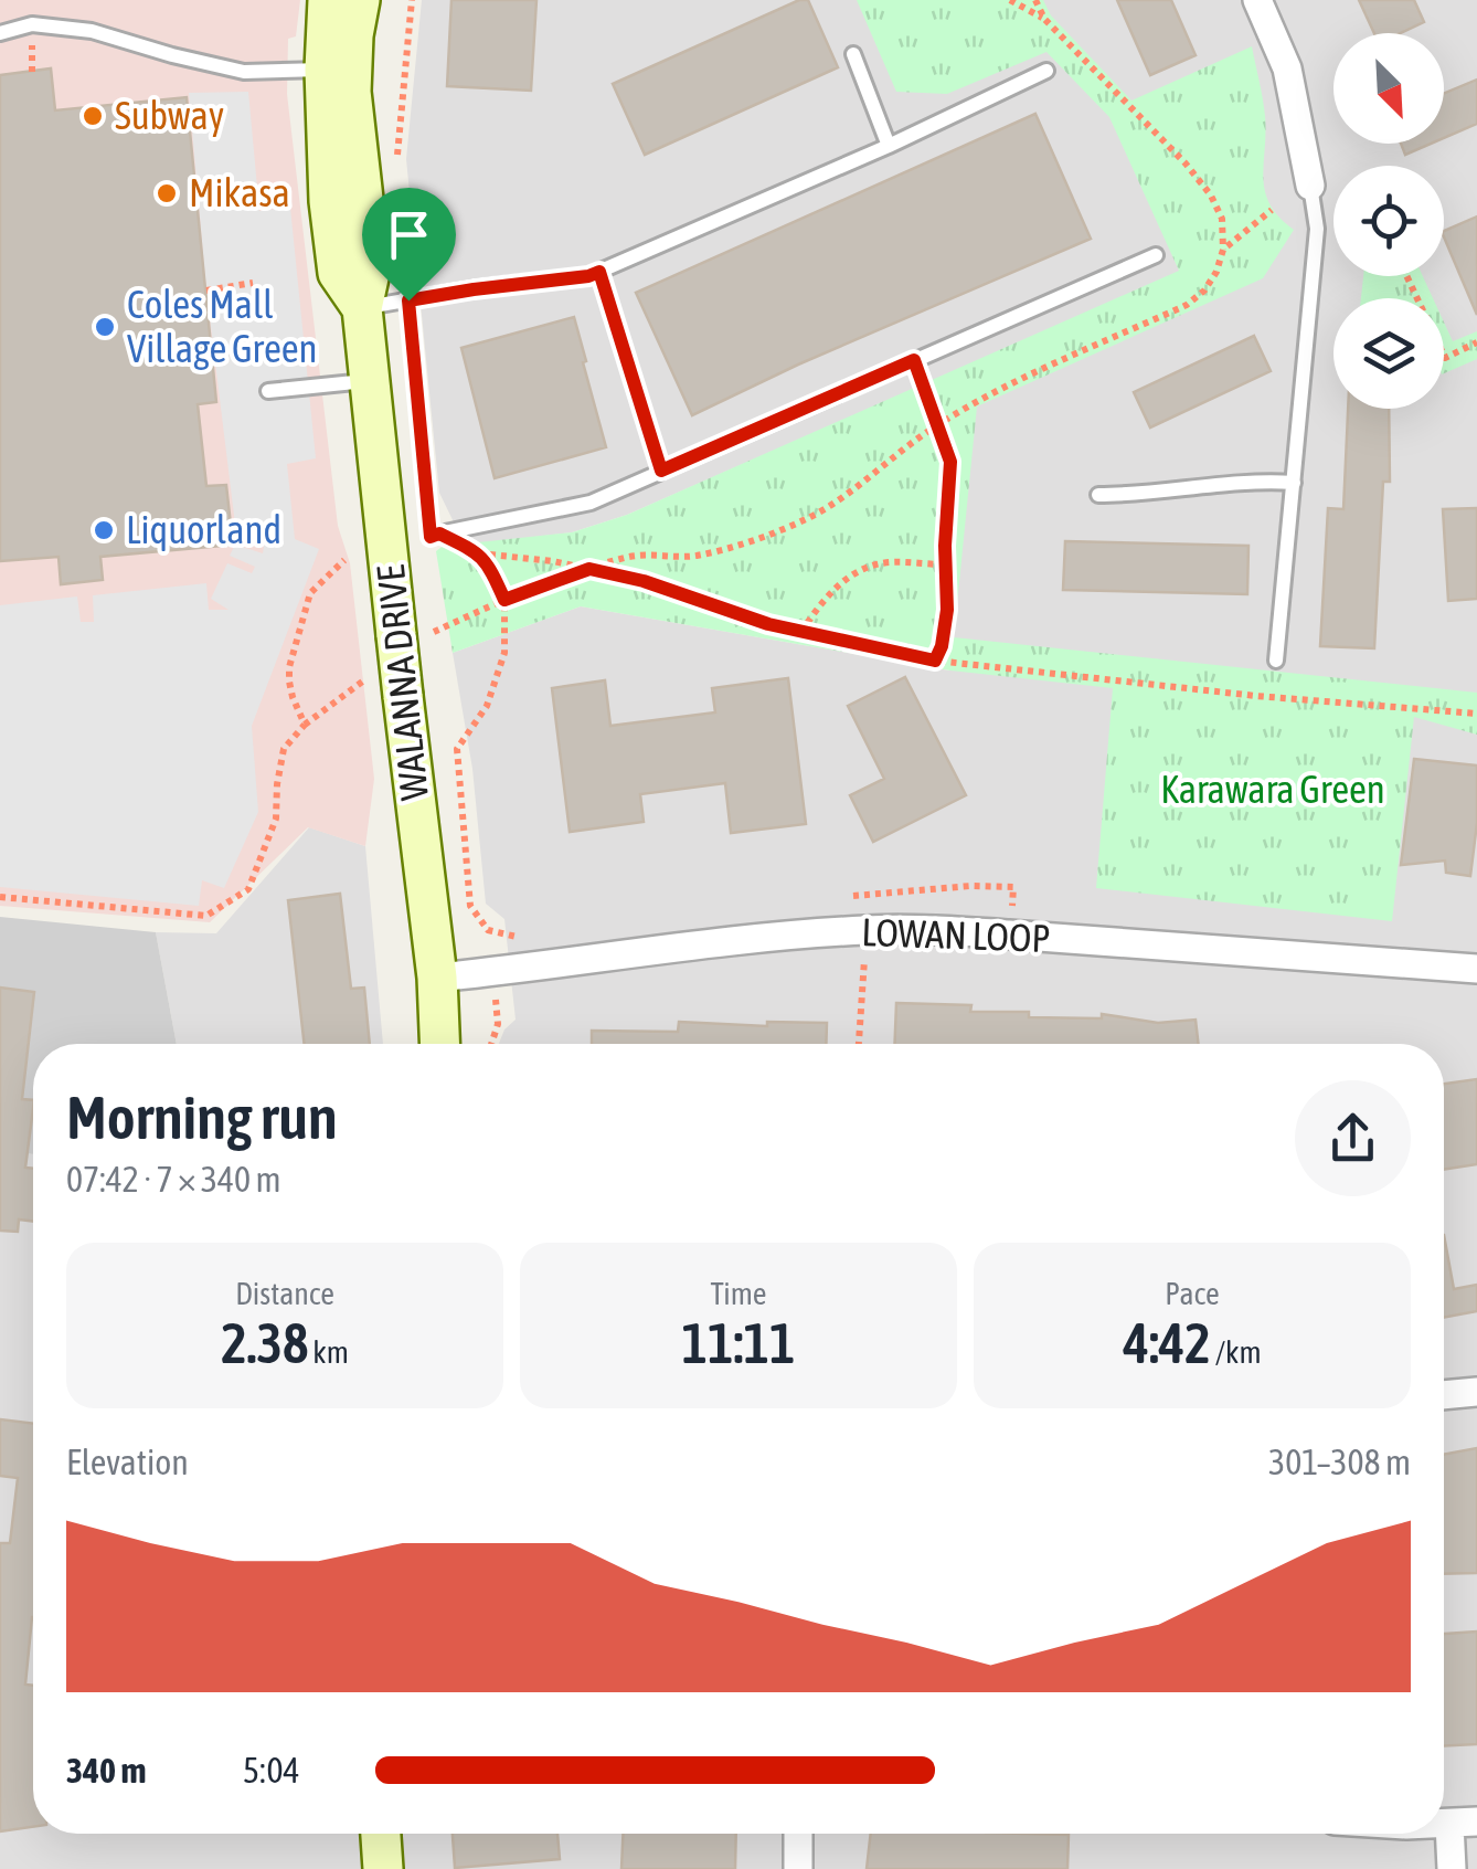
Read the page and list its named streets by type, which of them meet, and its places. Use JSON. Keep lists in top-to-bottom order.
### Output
{
  "streets": {
    "street": ["WALANNA DRIVE", "LOWAN LOOP"]
  },
  "crossings": [
    ["WALANNA DRIVE", "LOWAN LOOP"]
  ],
  "parks": ["Karawara Green"],
  "places": [
    "Subway",
    "Mikasa",
    "Coles Mall Village Green",
    "Liquorland"
  ],
  "north": "bottom right",
  "page": {
    "heading": ["Morning run", "07:42 · 7 × 340 m"],
    "stats": [
      ["Distance", "2.38 km"],
      ["Time", "11:11"],
      ["Pace", "4:42 /km"]
    ],
    "chart": ["Elevation", "301–308 m"],
    "list": [
      {
        "name": "340 m",
        "note": "5:04"
      }
    ]
  }
}
